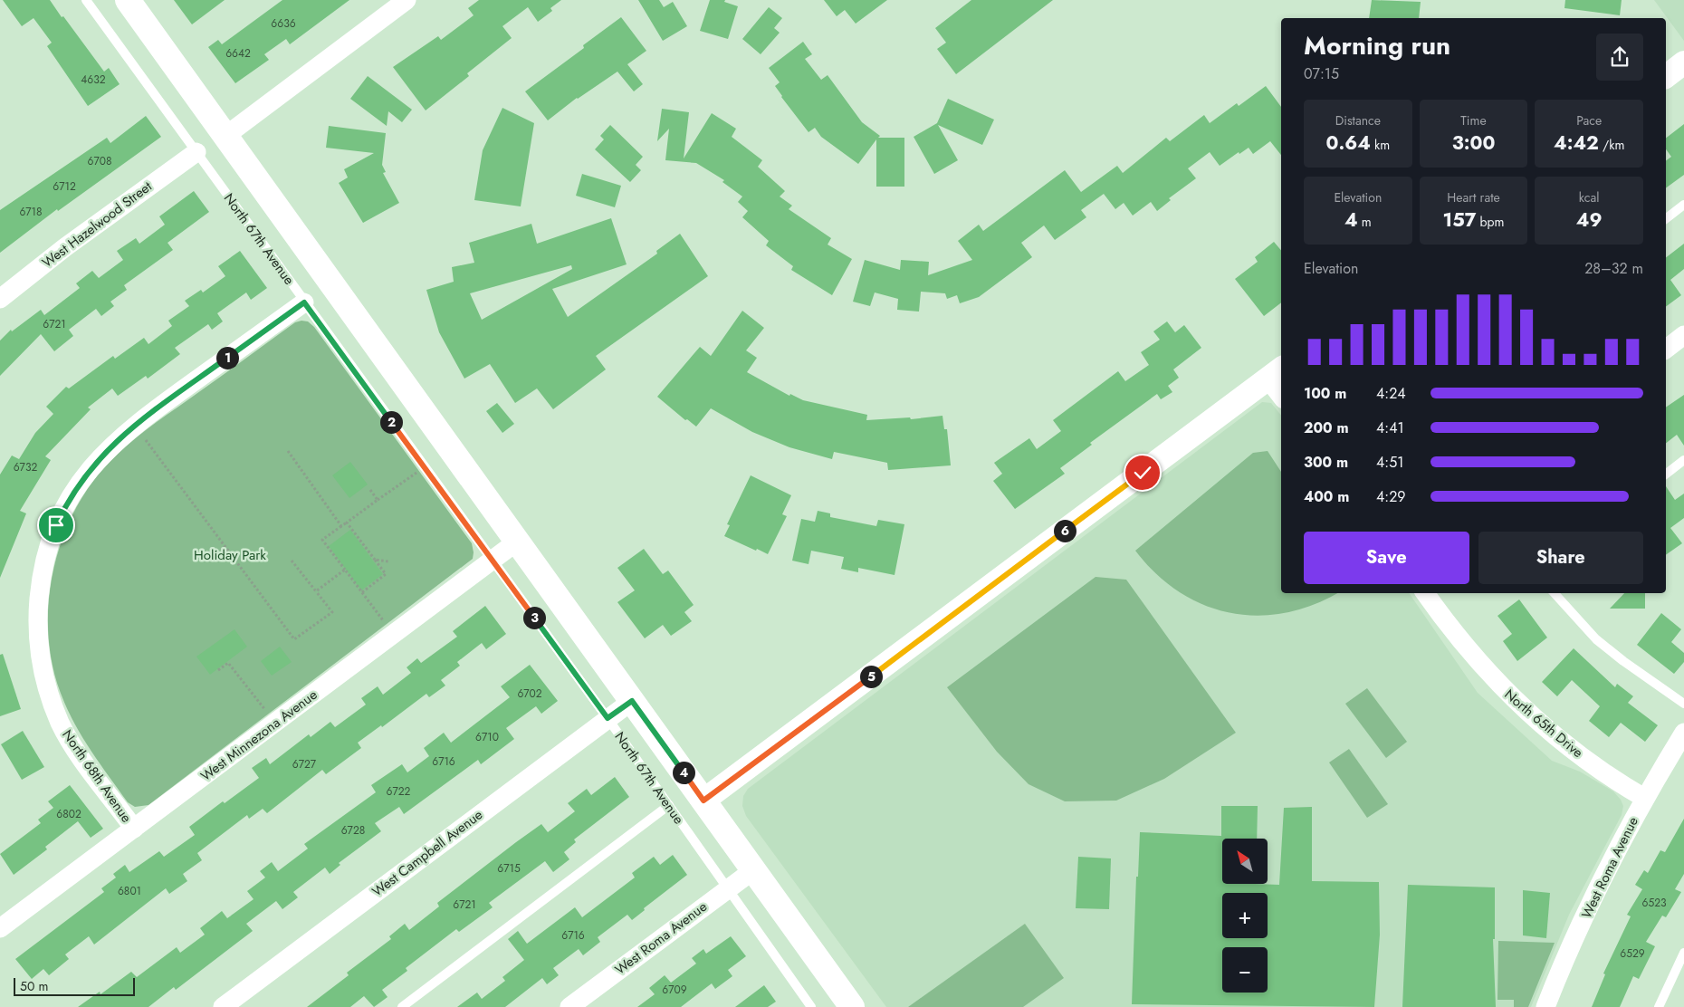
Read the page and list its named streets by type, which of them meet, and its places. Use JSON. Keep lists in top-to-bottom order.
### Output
{
  "streets": {
    "street": [
      "West Hazelwood Street",
      "North 65th Drive",
      "West Minnezona Avenue",
      "North 68th Avenue",
      "West Campbell Avenue",
      "West Roma Avenue"
    ],
    "lane": ["North 67th Avenue"]
  },
  "crossings": [
    ["West Hazelwood Street", "North 67th Avenue"],
    ["North 67th Avenue", "West Minnezona Avenue"],
    ["North 67th Avenue", "North 68th Avenue"],
    ["North 67th Avenue", "West Campbell Avenue"],
    ["North 67th Avenue", "West Roma Avenue"],
    ["North 65th Drive", "West Roma Avenue"],
    ["West Minnezona Avenue", "North 68th Avenue"]
  ],
  "parks": ["Holiday Park"],
  "house_numbers": [
    "6636",
    "6642",
    "4632",
    "6708",
    "6712",
    "6718",
    "6721",
    "6732",
    "6702",
    "6710",
    "6716",
    "6727",
    "6722",
    "6802",
    "6728",
    "6715",
    "6801",
    "6523",
    "6721",
    "6716",
    "6529",
    "6709"
  ],
  "scale_bar": "50 m",
  "north": "top left",
  "page": {
    "heading": ["Morning run", "07:15"],
    "stats": [
      ["Distance", "0.64 km"],
      ["Time", "3:00"],
      ["Pace", "4:42 /km"],
      ["Elevation", "4 m"],
      ["Heart rate", "157 bpm"],
      ["kcal", "49"]
    ],
    "chart": ["Elevation", "28–32 m"],
    "pins": [
      "1",
      "2",
      "6",
      "3",
      "5",
      "4"
    ],
    "list": [
      {
        "name": "100 m",
        "note": "4:24"
      },
      {
        "name": "200 m",
        "note": "4:41"
      },
      {
        "name": "300 m",
        "note": "4:51"
      },
      {
        "name": "400 m",
        "note": "4:29"
      }
    ],
    "buttons": ["Save", "Share"],
    "map_buttons": ["+", "−"],
    "scale": "50 m"
  }
}
